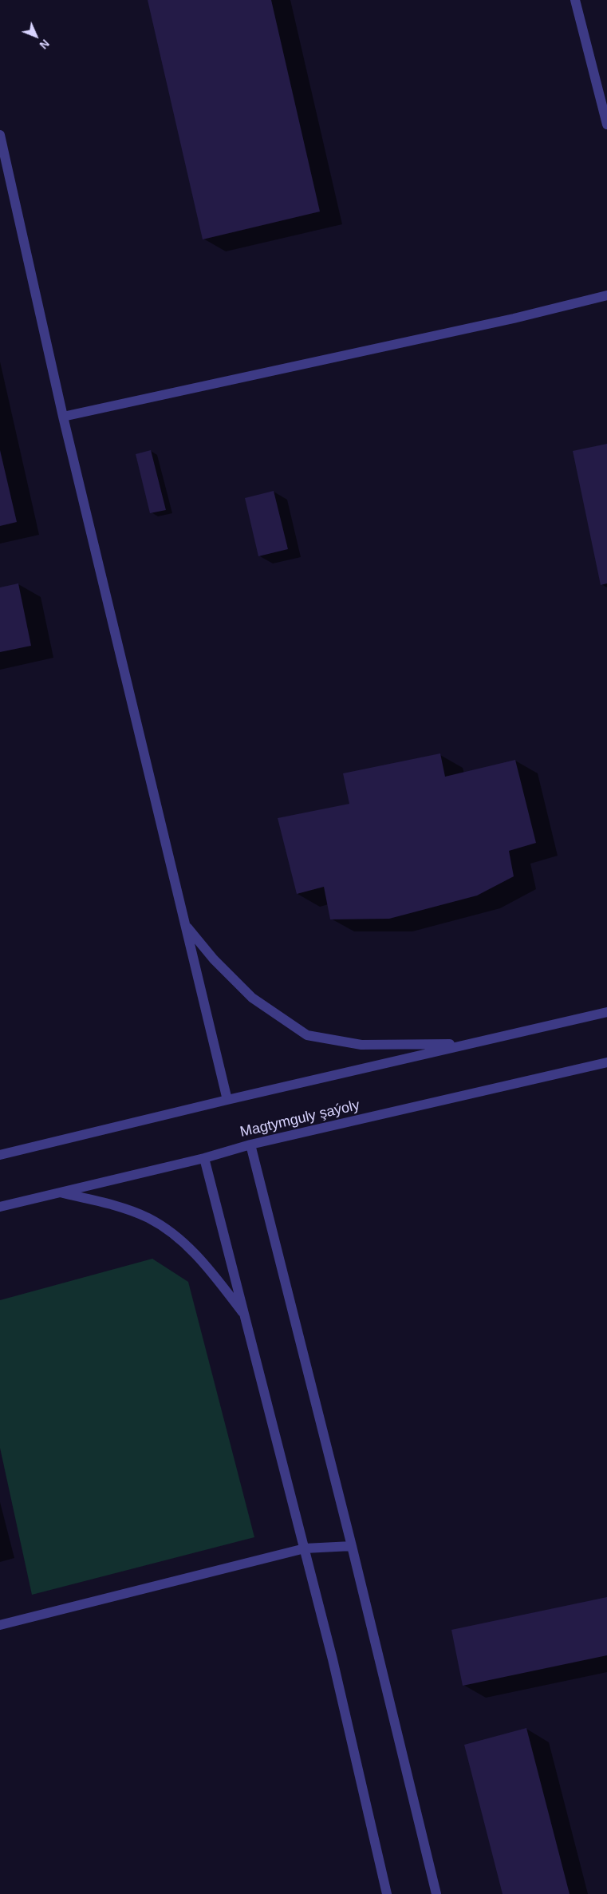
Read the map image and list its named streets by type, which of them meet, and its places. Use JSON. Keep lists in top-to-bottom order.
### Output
{
  "streets": {
    "street": ["Magtymguly şaýoly"]
  },
  "north": "bottom right"
}
